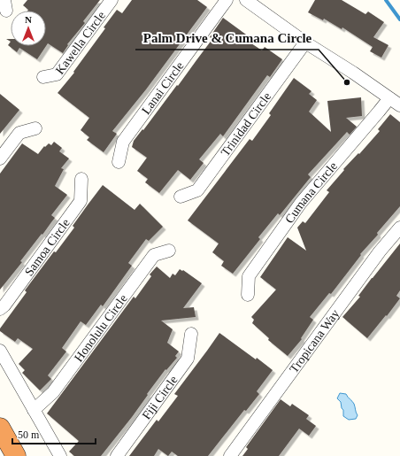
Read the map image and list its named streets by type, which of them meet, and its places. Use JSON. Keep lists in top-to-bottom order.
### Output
{
  "streets": {
    "street": [
      "Kawella Circle",
      "Lanai Circle",
      "Trinidad Circle",
      "Cumana Circle",
      "Samoa Circle",
      "Honolulu Circle",
      "Tropicana Way",
      "Fiji Circle"
    ]
  },
  "places": ["Palm Drive & Cumana Circle"],
  "scale_bar": "50 m",
  "north": "top"
}
